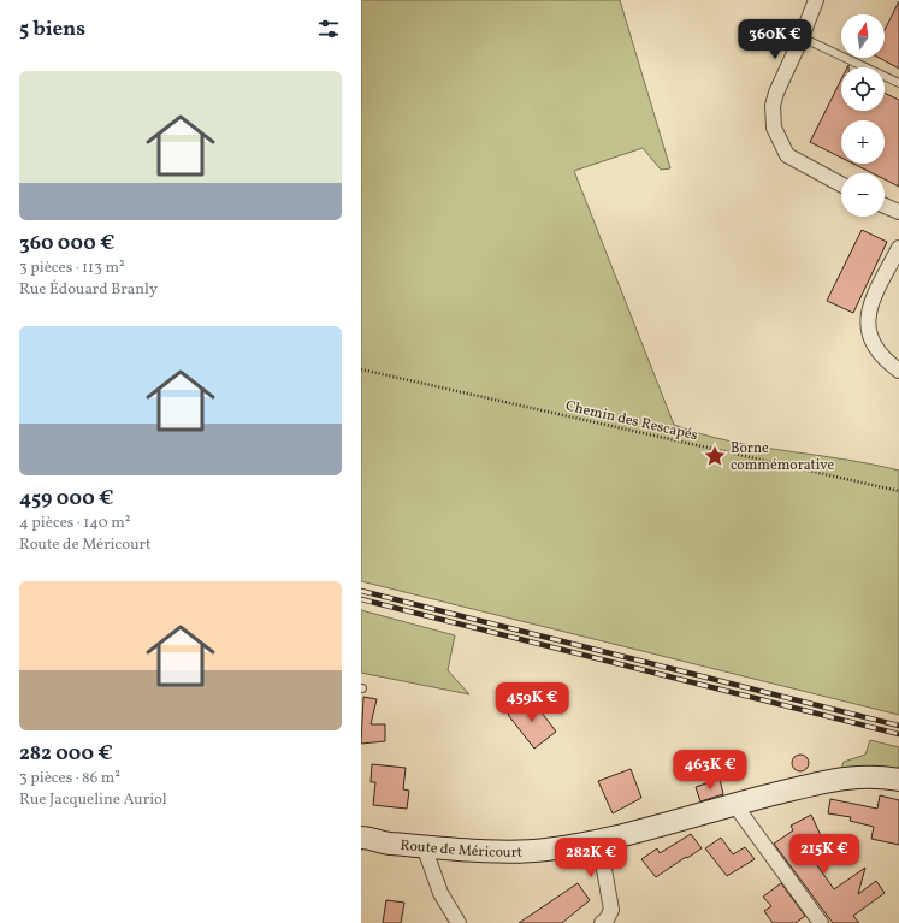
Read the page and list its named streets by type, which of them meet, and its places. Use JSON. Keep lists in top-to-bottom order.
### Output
{
  "streets": {
    "street": ["Route de Méricourt"],
    "path": ["Chemin des Rescapés"]
  },
  "places": {
    "place": ["Borne commémorative"]
  },
  "north": "top",
  "page": {
    "heading": "5 biens",
    "map_buttons": ["+", "−"],
    "price": [
      "360K €",
      "459K €",
      "463K €",
      "215K €",
      "282K €"
    ],
    "list": [
      {
        "name": "360 000 €",
        "note": "3 pièces · 113 m² · Rue Édouard Branly"
      },
      {
        "name": "459 000 €",
        "note": "4 pièces · 140 m² · Route de Méricourt"
      },
      {
        "name": "282 000 €",
        "note": "3 pièces · 86 m² · Rue Jacqueline Auriol"
      }
    ]
  }
}
